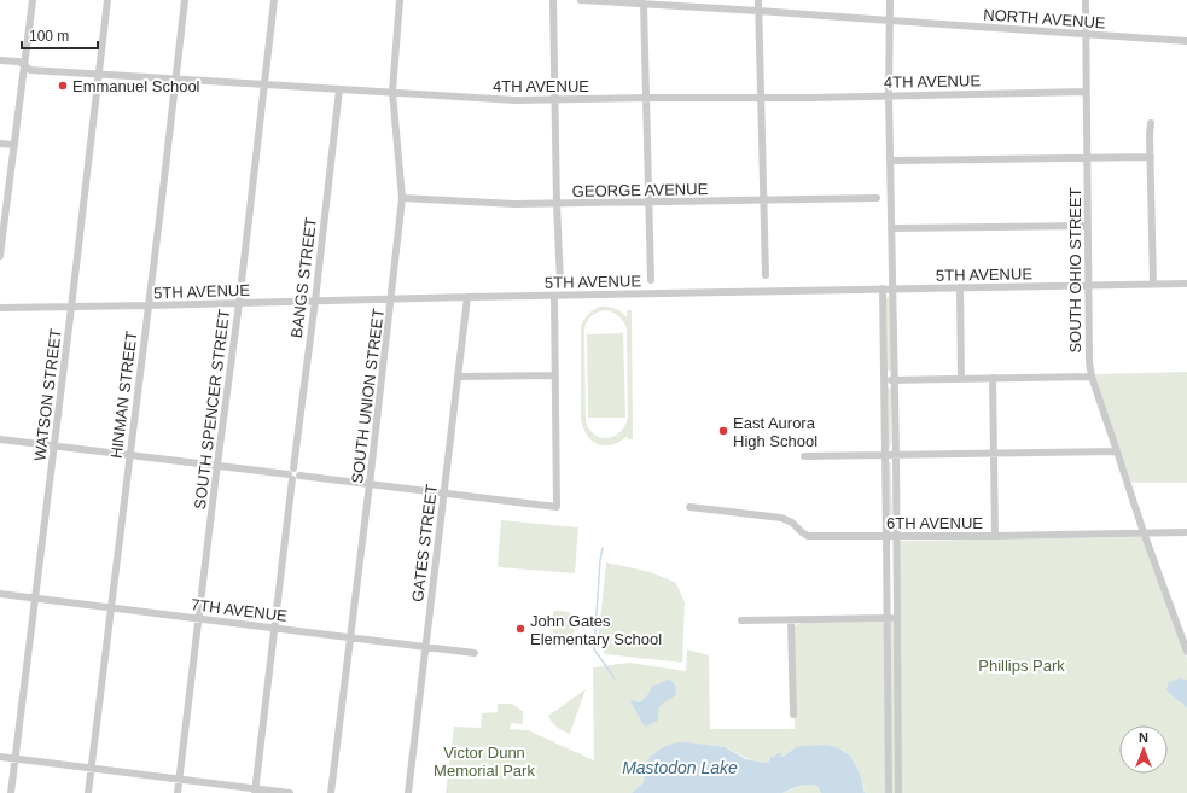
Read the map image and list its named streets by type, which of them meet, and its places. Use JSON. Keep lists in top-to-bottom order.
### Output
{
  "streets": {
    "street": [
      "NORTH AVENUE",
      "4TH AVENUE",
      "GEORGE AVENUE",
      "SOUTH OHIO STREET",
      "5TH AVENUE",
      "BANGS STREET",
      "WATSON STREET",
      "HINMAN STREET",
      "SOUTH UNION STREET",
      "SOUTH SPENCER STREET",
      "6TH AVENUE",
      "GATES STREET",
      "7TH AVENUE"
    ]
  },
  "crossings": [
    ["NORTH AVENUE", "SOUTH OHIO STREET"],
    ["4TH AVENUE", "SOUTH OHIO STREET"],
    ["4TH AVENUE", "BANGS STREET"],
    ["4TH AVENUE", "WATSON STREET"],
    ["4TH AVENUE", "HINMAN STREET"],
    ["4TH AVENUE", "SOUTH UNION STREET"],
    ["4TH AVENUE", "SOUTH SPENCER STREET"],
    ["GEORGE AVENUE", "SOUTH UNION STREET"],
    ["SOUTH OHIO STREET", "5TH AVENUE"],
    ["SOUTH OHIO STREET", "6TH AVENUE"],
    ["5TH AVENUE", "BANGS STREET"],
    ["5TH AVENUE", "WATSON STREET"],
    ["5TH AVENUE", "HINMAN STREET"],
    ["5TH AVENUE", "SOUTH UNION STREET"],
    ["5TH AVENUE", "SOUTH SPENCER STREET"],
    ["5TH AVENUE", "GATES STREET"],
    ["BANGS STREET", "7TH AVENUE"],
    ["WATSON STREET", "7TH AVENUE"],
    ["HINMAN STREET", "7TH AVENUE"],
    ["SOUTH UNION STREET", "7TH AVENUE"],
    ["SOUTH SPENCER STREET", "7TH AVENUE"],
    ["GATES STREET", "7TH AVENUE"]
  ],
  "water": ["Mastodon Lake"],
  "parks": ["Phillips Park", "Victor Dunn Memorial Park"],
  "places": ["Emmanuel School", "East Aurora High School", "John Gates Elementary School"],
  "scale_bar": "100 m",
  "north": "top"
}
